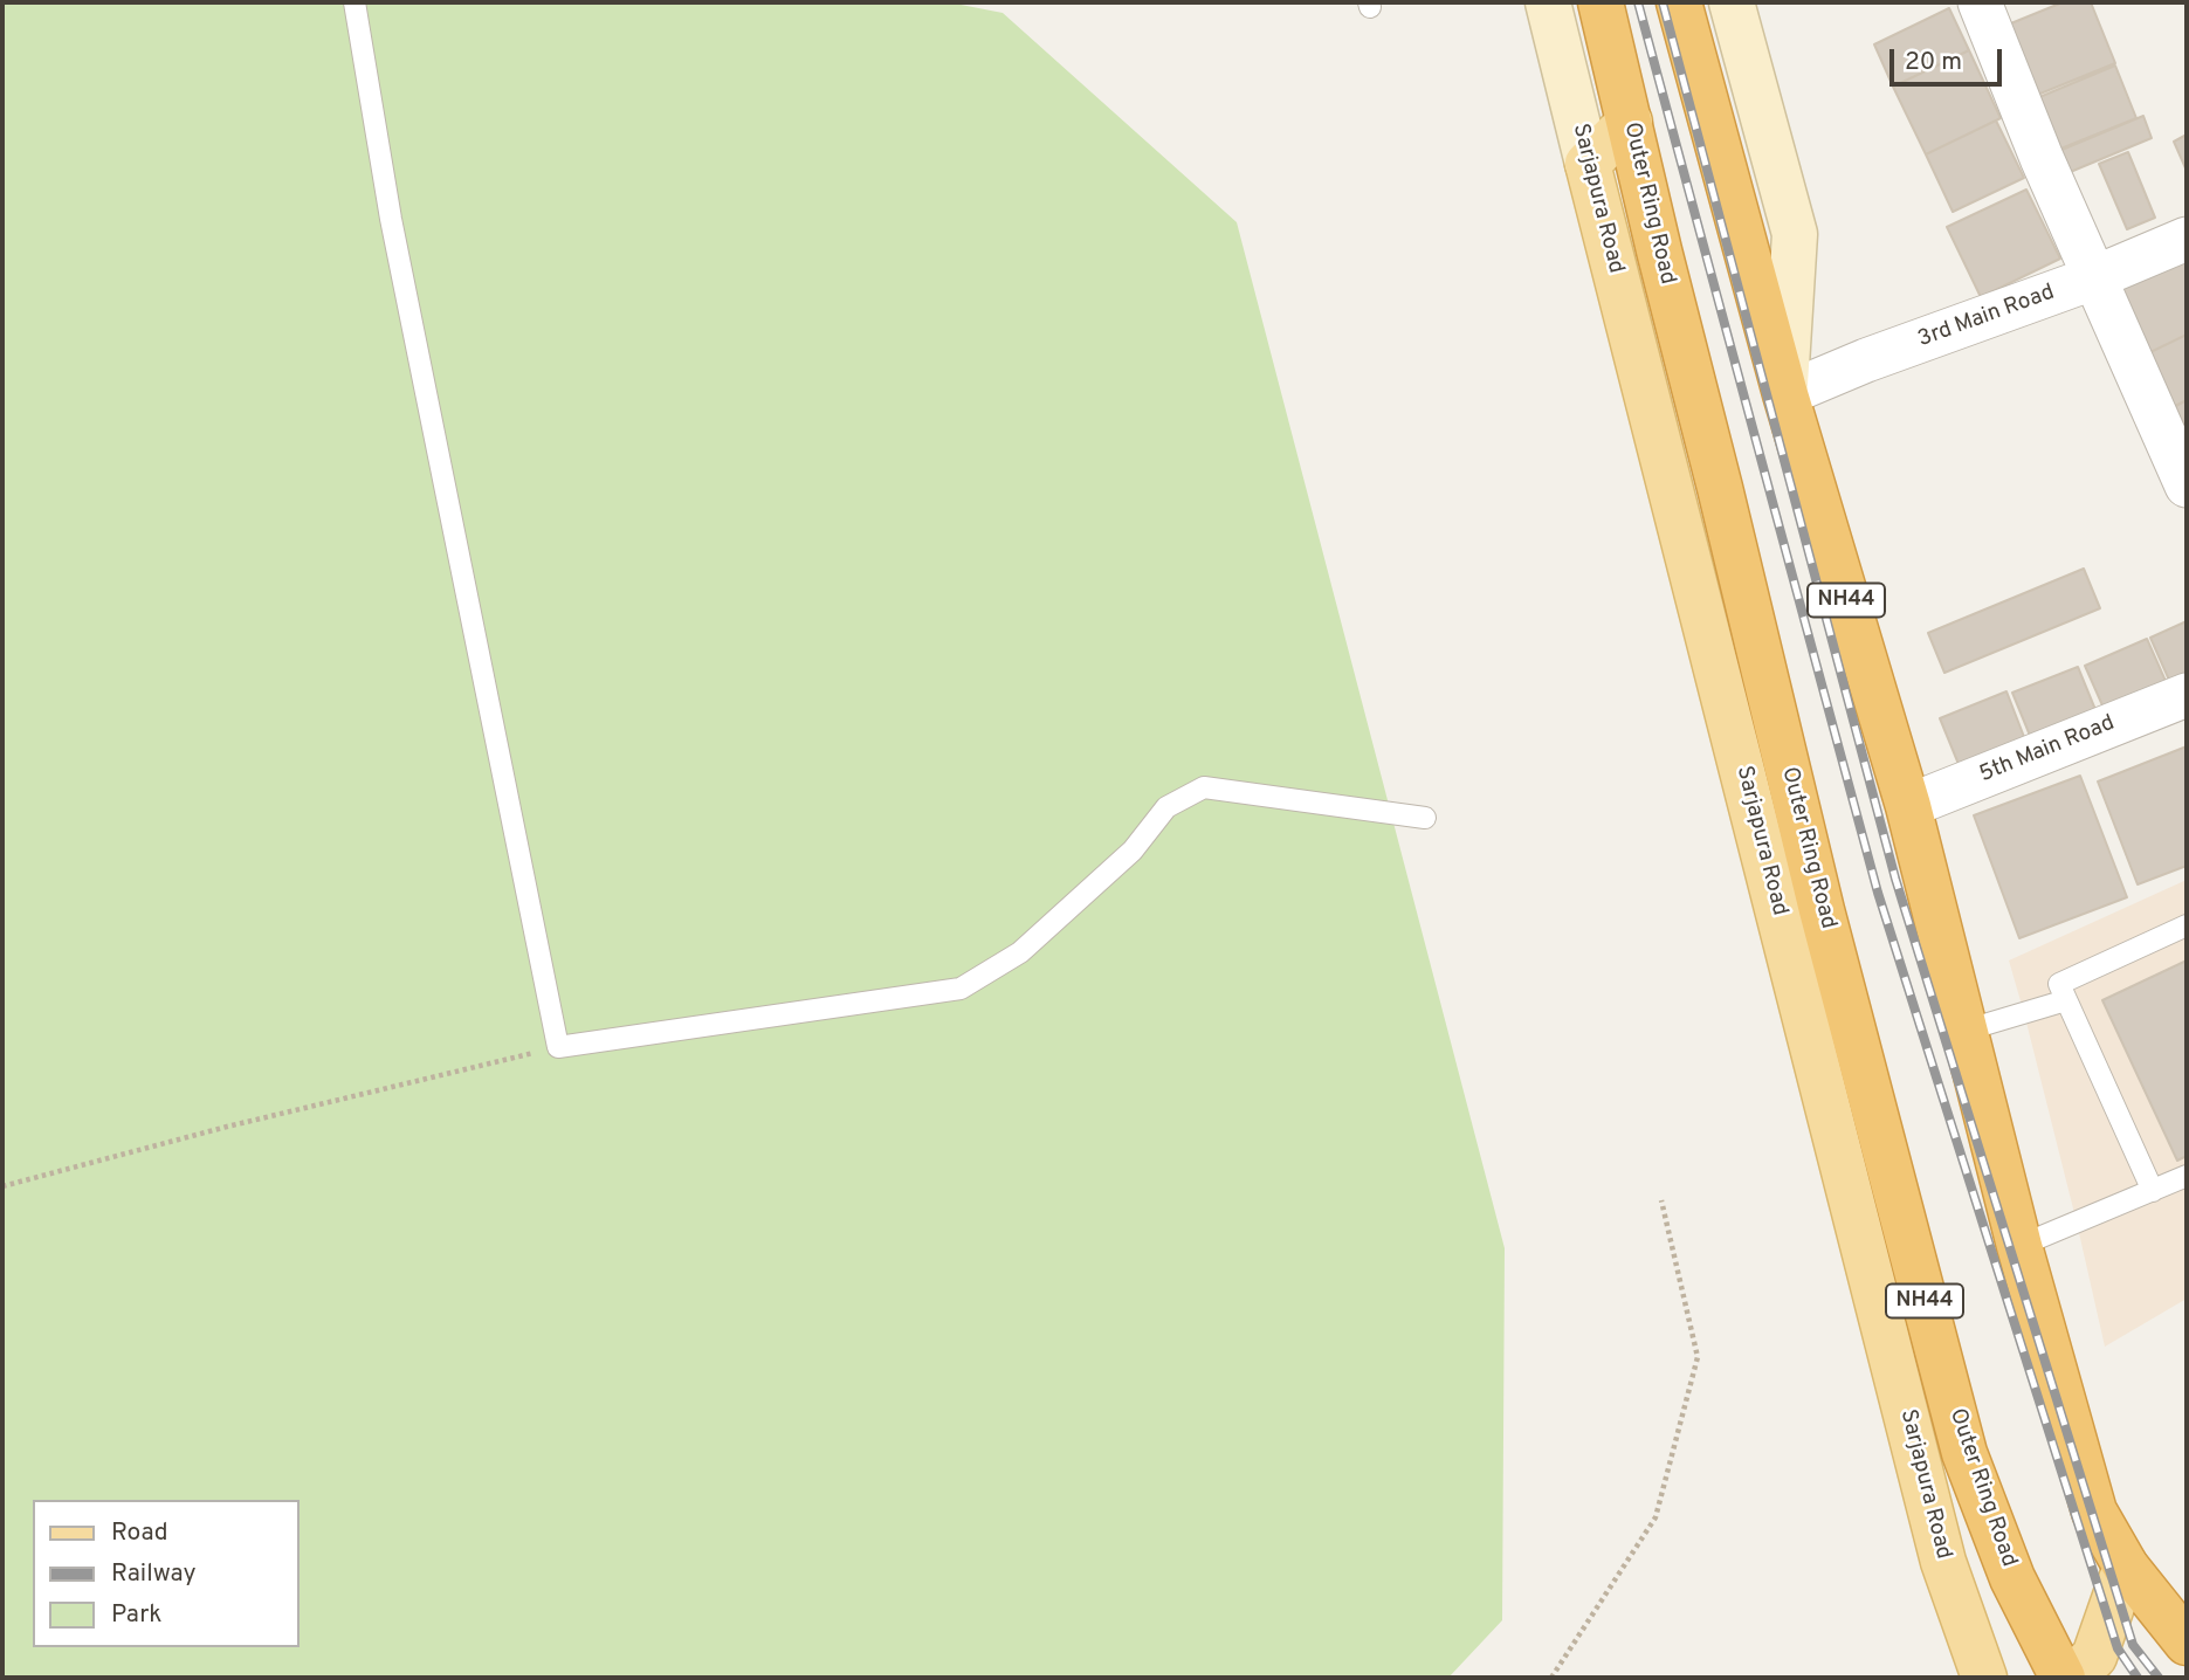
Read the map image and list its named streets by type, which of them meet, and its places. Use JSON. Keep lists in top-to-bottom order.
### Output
{
  "streets": {
    "highway": ["Outer Ring Road", "NH44"],
    "main road": ["Sarjapura Road"],
    "street": ["3rd Main Road", "5th Main Road"]
  },
  "crossings": [
    ["3rd Main Road", "NH44"],
    ["NH44", "5th Main Road"]
  ],
  "legend": ["Road", "Railway", "Park"],
  "scale_bar": "20 m"
}
